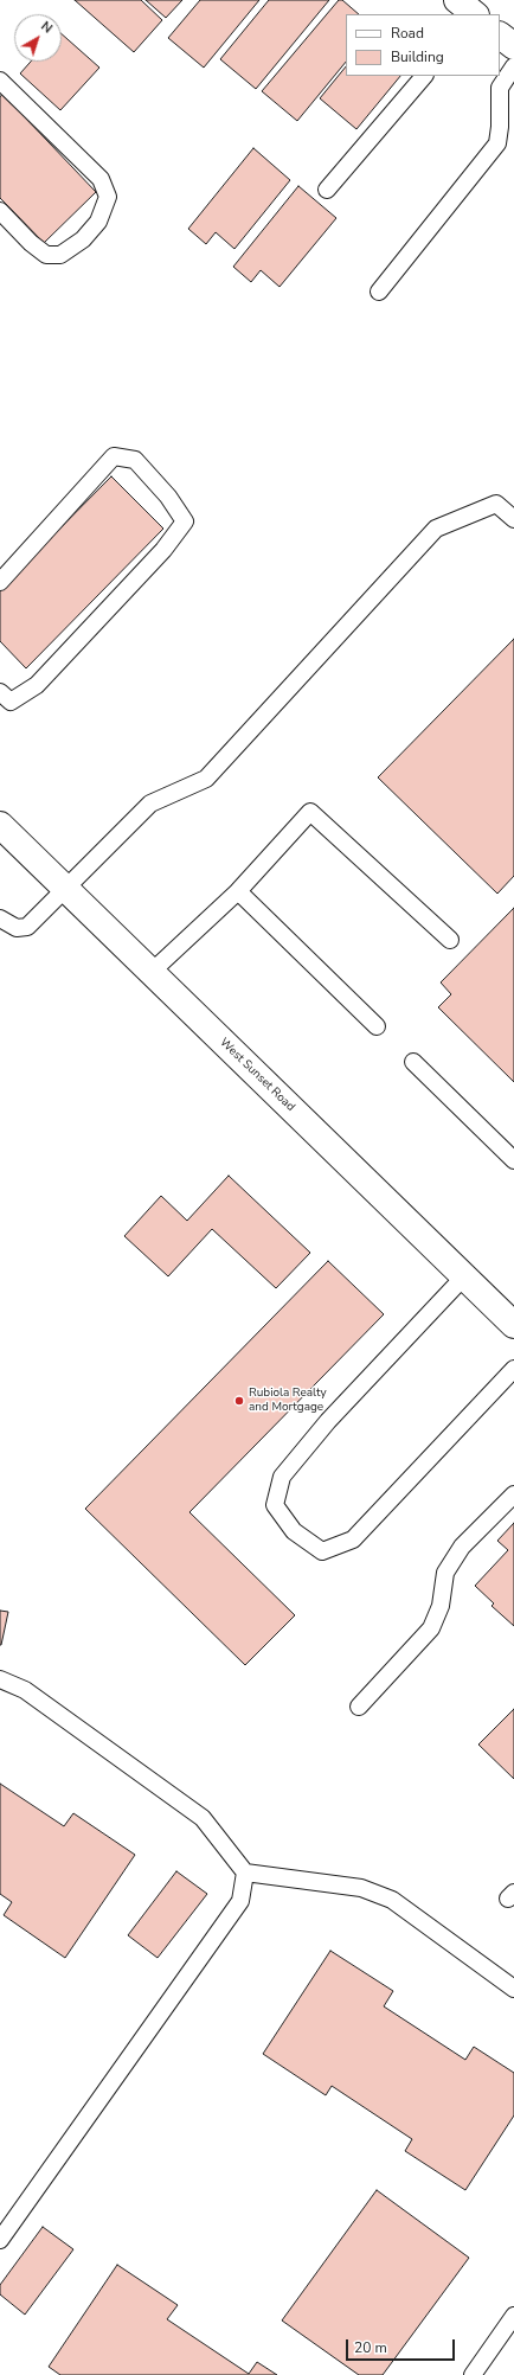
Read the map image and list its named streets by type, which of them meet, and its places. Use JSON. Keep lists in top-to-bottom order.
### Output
{
  "streets": {
    "main road": ["West Sunset Road"]
  },
  "places": ["Rubiola Realty and Mortgage"],
  "legend": ["Road", "Building"],
  "scale_bar": "20 m",
  "north": "top right"
}
